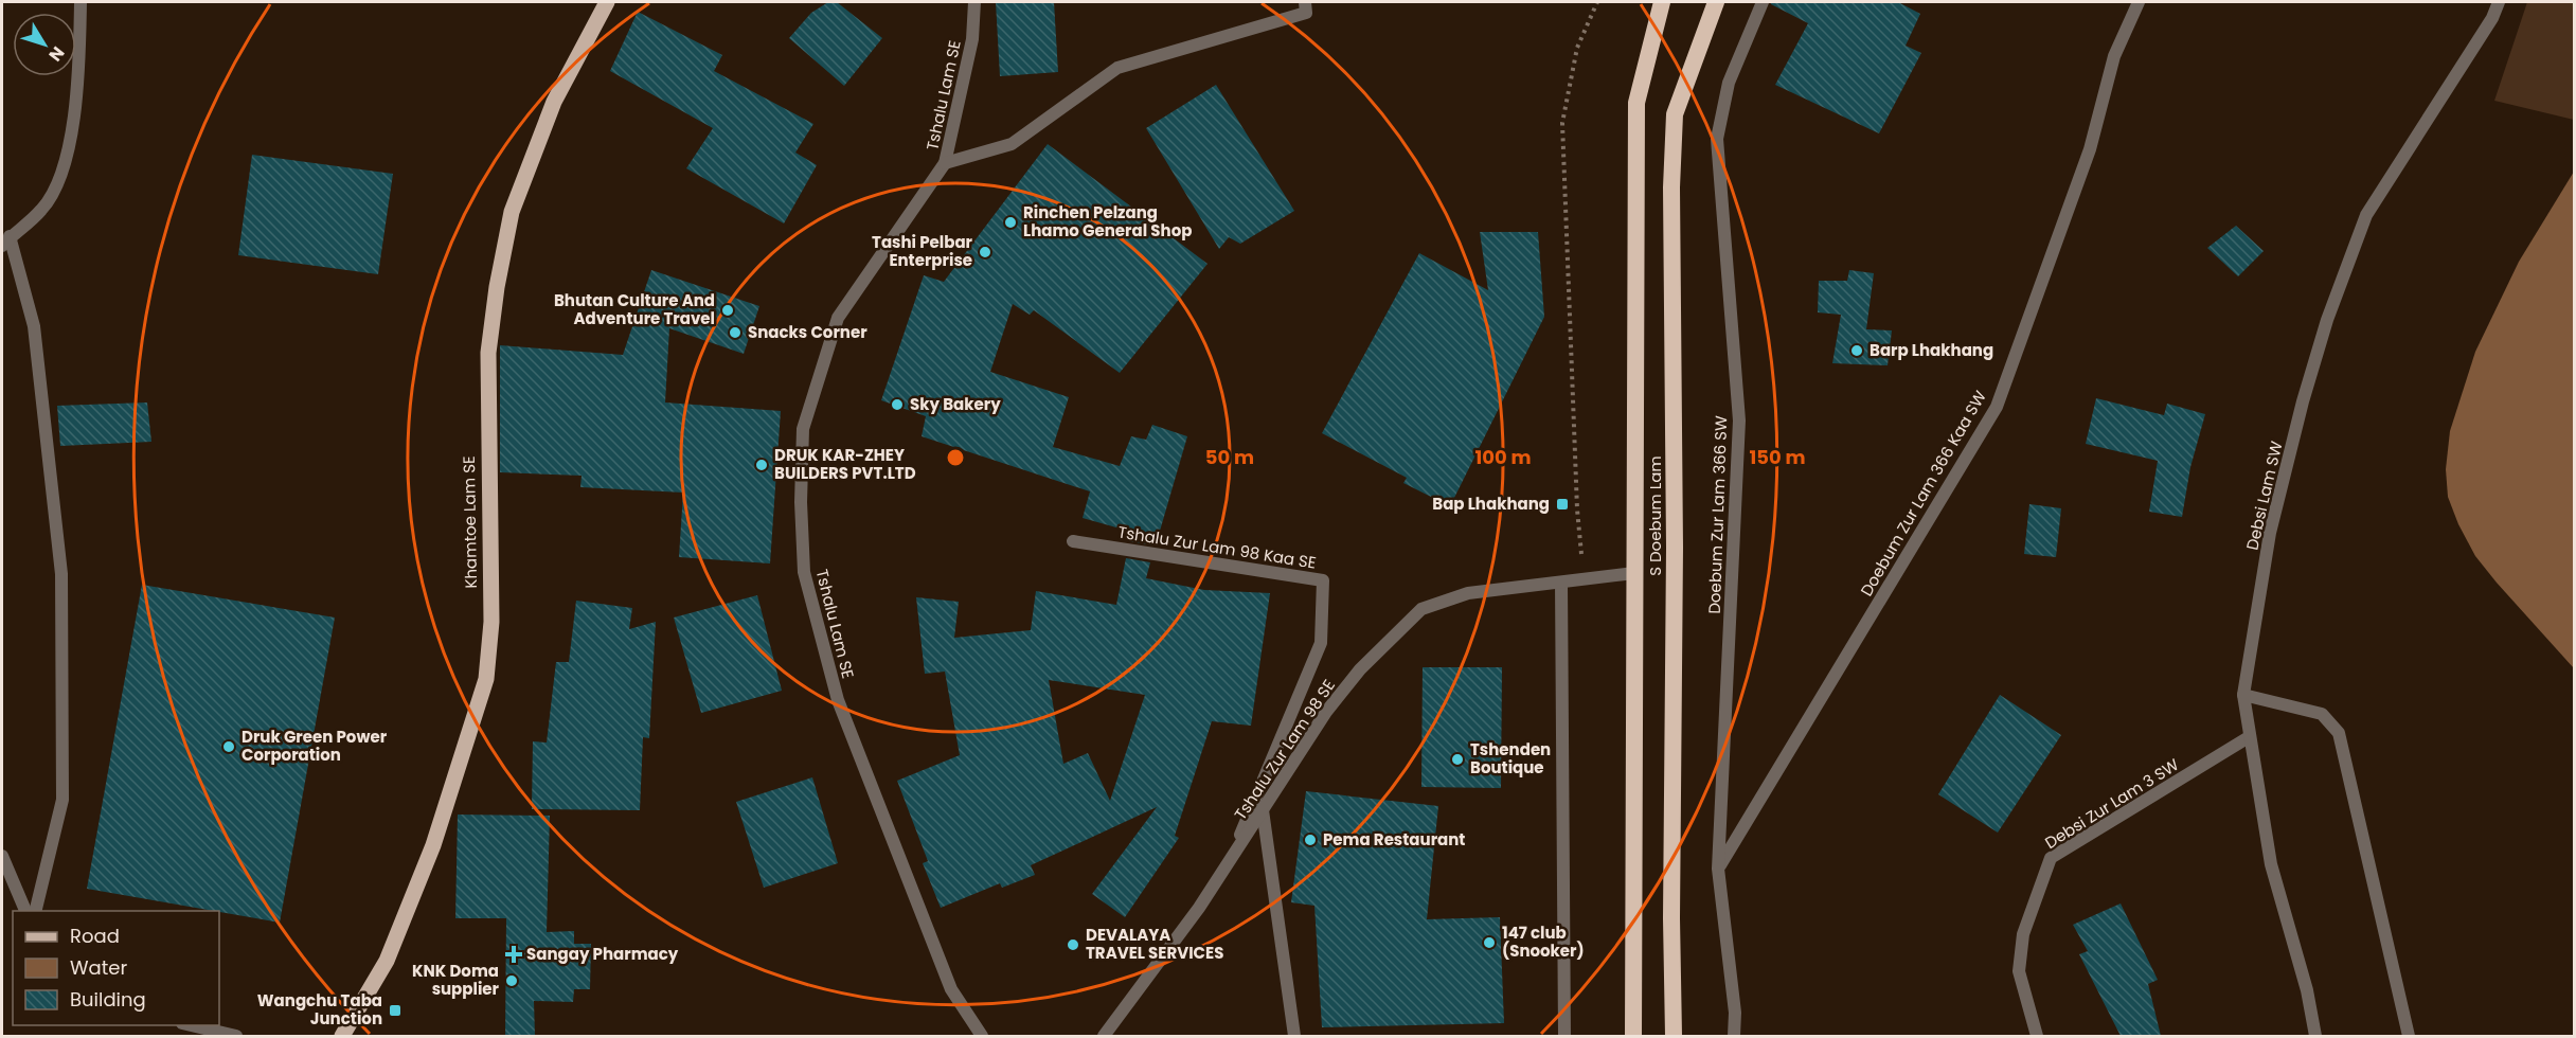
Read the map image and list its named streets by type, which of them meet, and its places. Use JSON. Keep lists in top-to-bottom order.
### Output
{
  "streets": {
    "highway": ["S Doebum Lam"],
    "main road": ["Khamtoe Lam SE"],
    "street": [
      "Tshalu Lam SE",
      "Doebum Zur Lam 366 Kaa SW",
      "Debsi Lam SW",
      "Doebum Zur Lam 366 SW",
      "Tshalu Zur Lam 98 Kaa SE",
      "Tshalu Zur Lam 98 SE",
      "Debsi Zur Lam 3 SW"
    ]
  },
  "crossings": [
    ["Doebum Zur Lam 366 Kaa SW", "Doebum Zur Lam 366 SW"],
    ["Debsi Lam SW", "Debsi Zur Lam 3 SW"],
    ["S Doebum Lam", "Tshalu Zur Lam 98 SE"],
    ["Tshalu Zur Lam 98 Kaa SE", "Tshalu Zur Lam 98 SE"]
  ],
  "places": {
    "other": [
      "Rinchen Pelzang Lhamo General Shop",
      "Tashi Pelbar Enterprise",
      "Bhutan Culture And Adventure Travel",
      "Snacks Corner",
      "Barp Lhakhang",
      "Sky Bakery",
      "DRUK KAR-ZHEY BUILDERS PVT.LTD",
      "Druk Green Power Corporation",
      "Tshenden Boutique",
      "Pema Restaurant",
      "147 club (Snooker)",
      "DEVALAYA TRAVEL SERVICES",
      "KNK Doma supplier"
    ],
    "transit": ["Bap Lhakhang", "Wangchu Taba Junction"],
    "health": ["Sangay Pharmacy"]
  },
  "legend": ["Road", "Water", "Building"],
  "north": "bottom right",
  "rings": ["50 m", "100 m", "150 m"]
}
